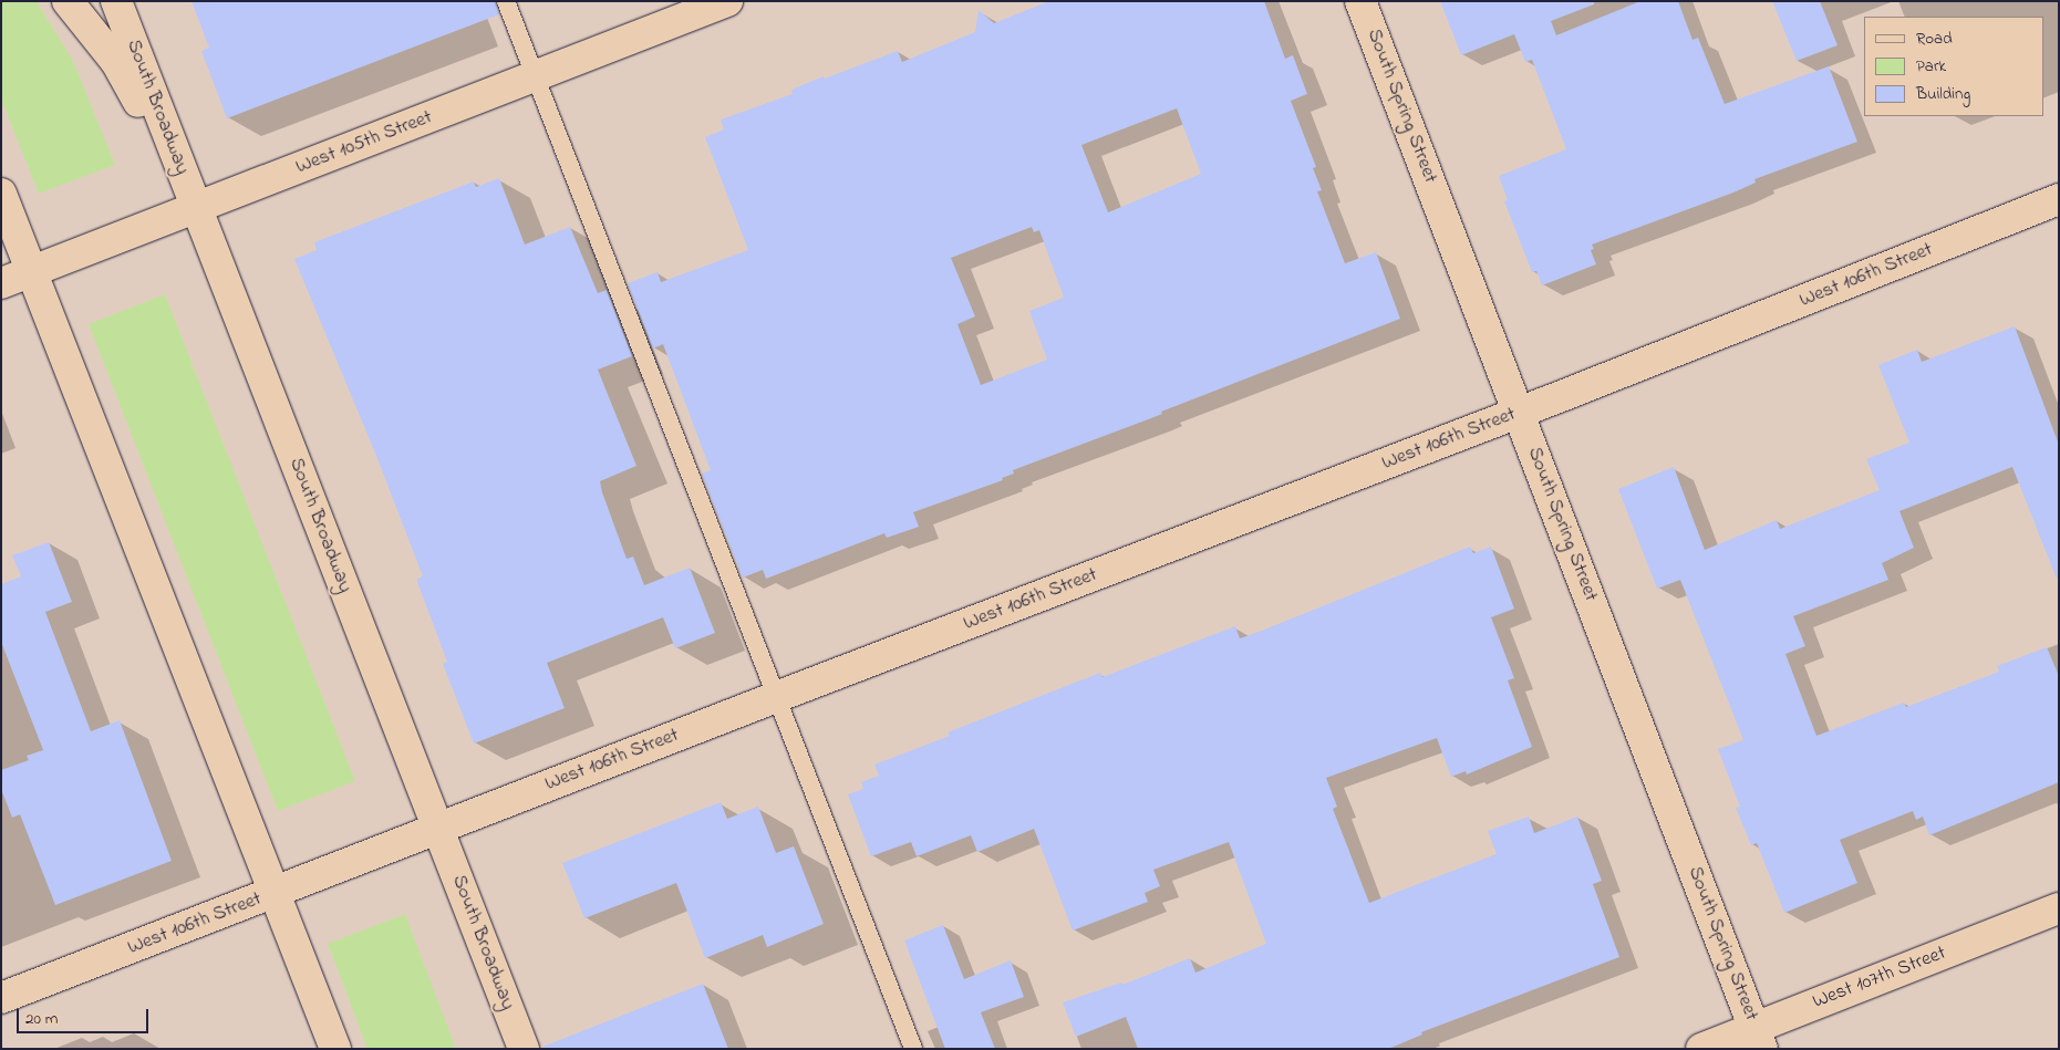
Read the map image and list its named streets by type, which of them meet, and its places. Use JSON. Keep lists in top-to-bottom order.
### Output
{
  "streets": {
    "street": [
      "South Spring Street",
      "South Broadway",
      "West 105th Street",
      "West 106th Street",
      "West 107th Street"
    ]
  },
  "crossings": [
    ["South Spring Street", "West 106th Street"],
    ["South Spring Street", "West 107th Street"],
    ["South Broadway", "West 105th Street"],
    ["South Broadway", "West 106th Street"]
  ],
  "legend": ["Road", "Park", "Building"],
  "scale_bar": "20 m"
}
